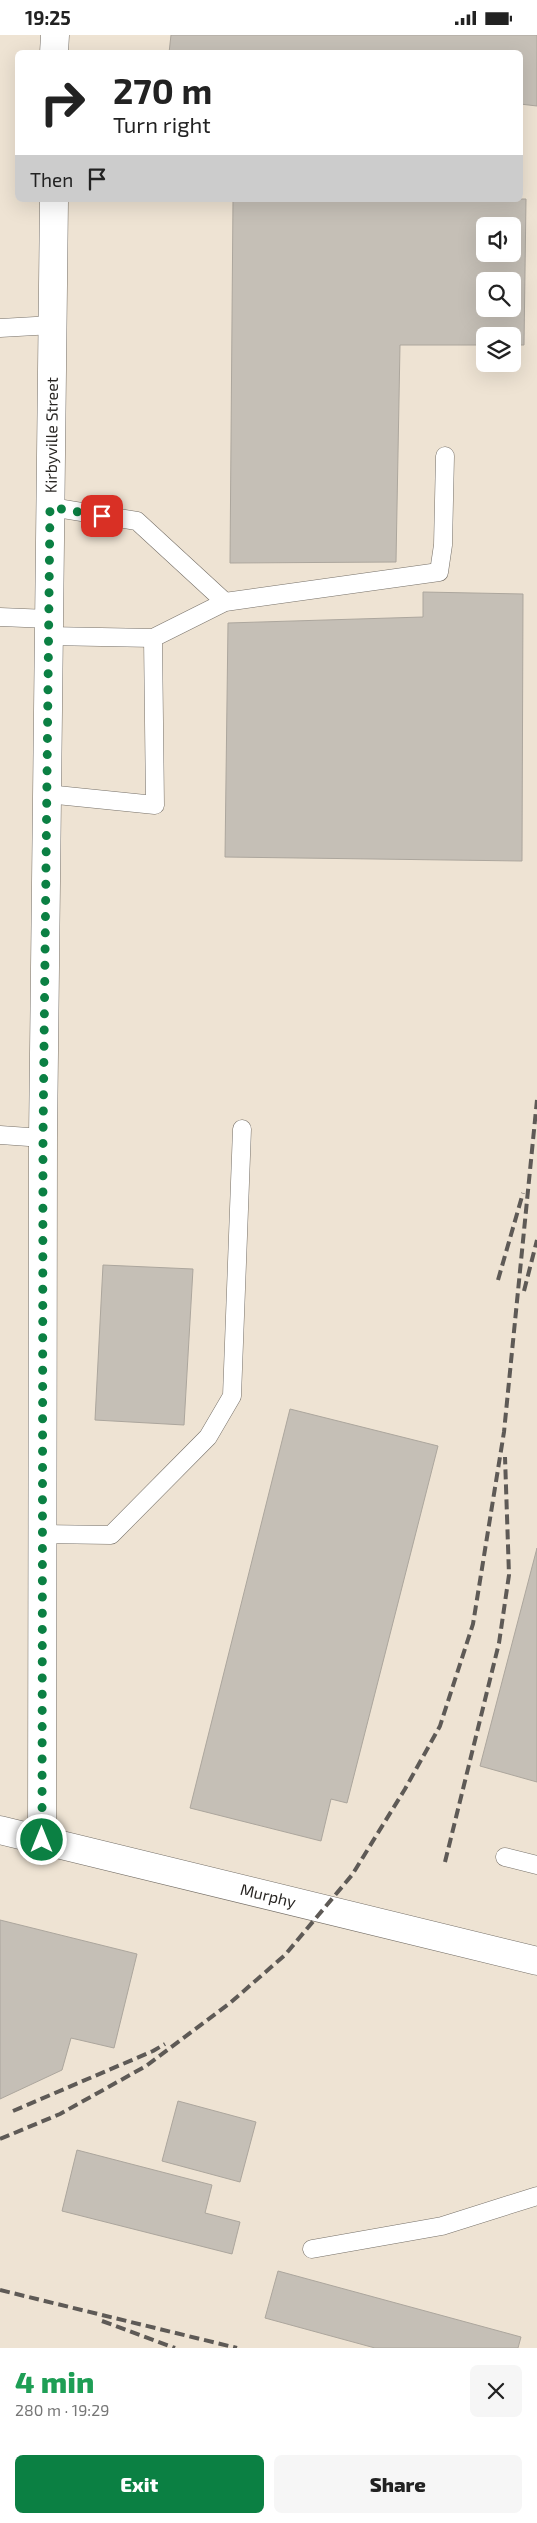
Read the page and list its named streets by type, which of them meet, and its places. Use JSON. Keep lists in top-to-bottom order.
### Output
{
  "streets": {
    "street": ["Kirbyville Street", "Murphy"]
  },
  "crossings": [
    ["Kirbyville Street", "Murphy"]
  ],
  "page": {
    "status": "19:25",
    "turn": ["270 m", "Turn right"],
    "then": "Then",
    "heading": ["4 min", "280 m · 19:29"],
    "buttons": ["Exit", "Share"]
  }
}
